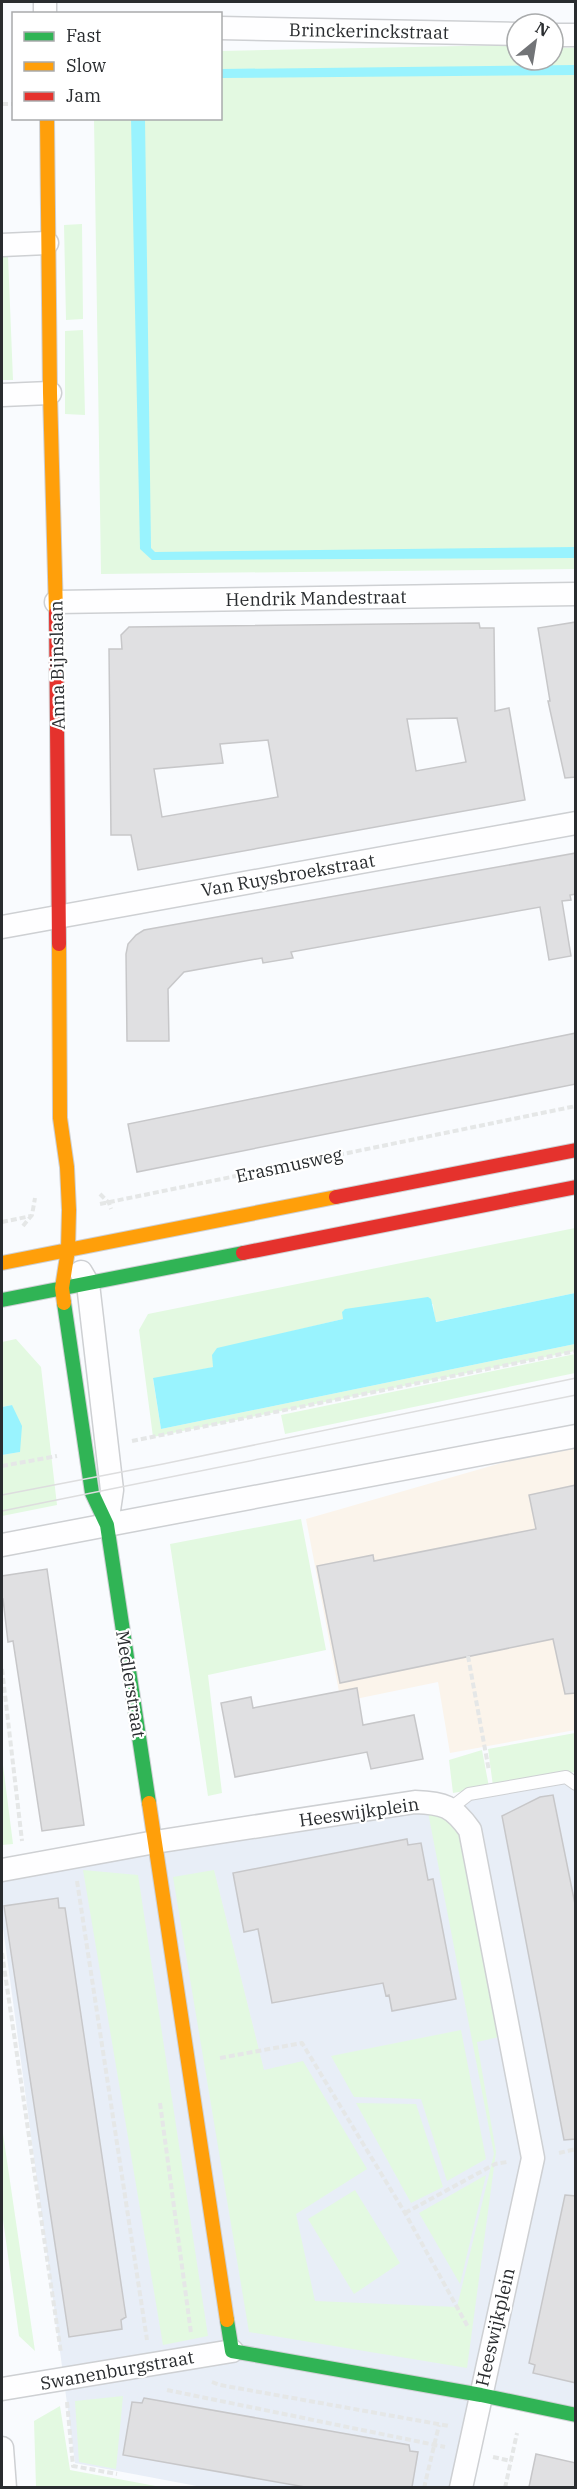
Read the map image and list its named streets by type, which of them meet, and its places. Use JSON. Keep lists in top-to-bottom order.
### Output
{
  "streets": {
    "street": [
      "Brinckerinckstraat",
      "Hendrik Mandestraat",
      "Anna Bijnslaan",
      "Van Ruysbroekstraat",
      "Medlerstraat",
      "Heeswijkplein",
      "Swanenburgstraat"
    ],
    "path": ["Erasmusweg"]
  },
  "crossings": [
    ["Hendrik Mandestraat", "Anna Bijnslaan"],
    ["Anna Bijnslaan", "Van Ruysbroekstraat"],
    ["Anna Bijnslaan", "Erasmusweg"],
    ["Anna Bijnslaan", "Medlerstraat"],
    ["Medlerstraat", "Heeswijkplein"],
    ["Heeswijkplein", "Swanenburgstraat"]
  ],
  "legend": ["Fast", "Slow", "Jam"],
  "north": "top right"
}
